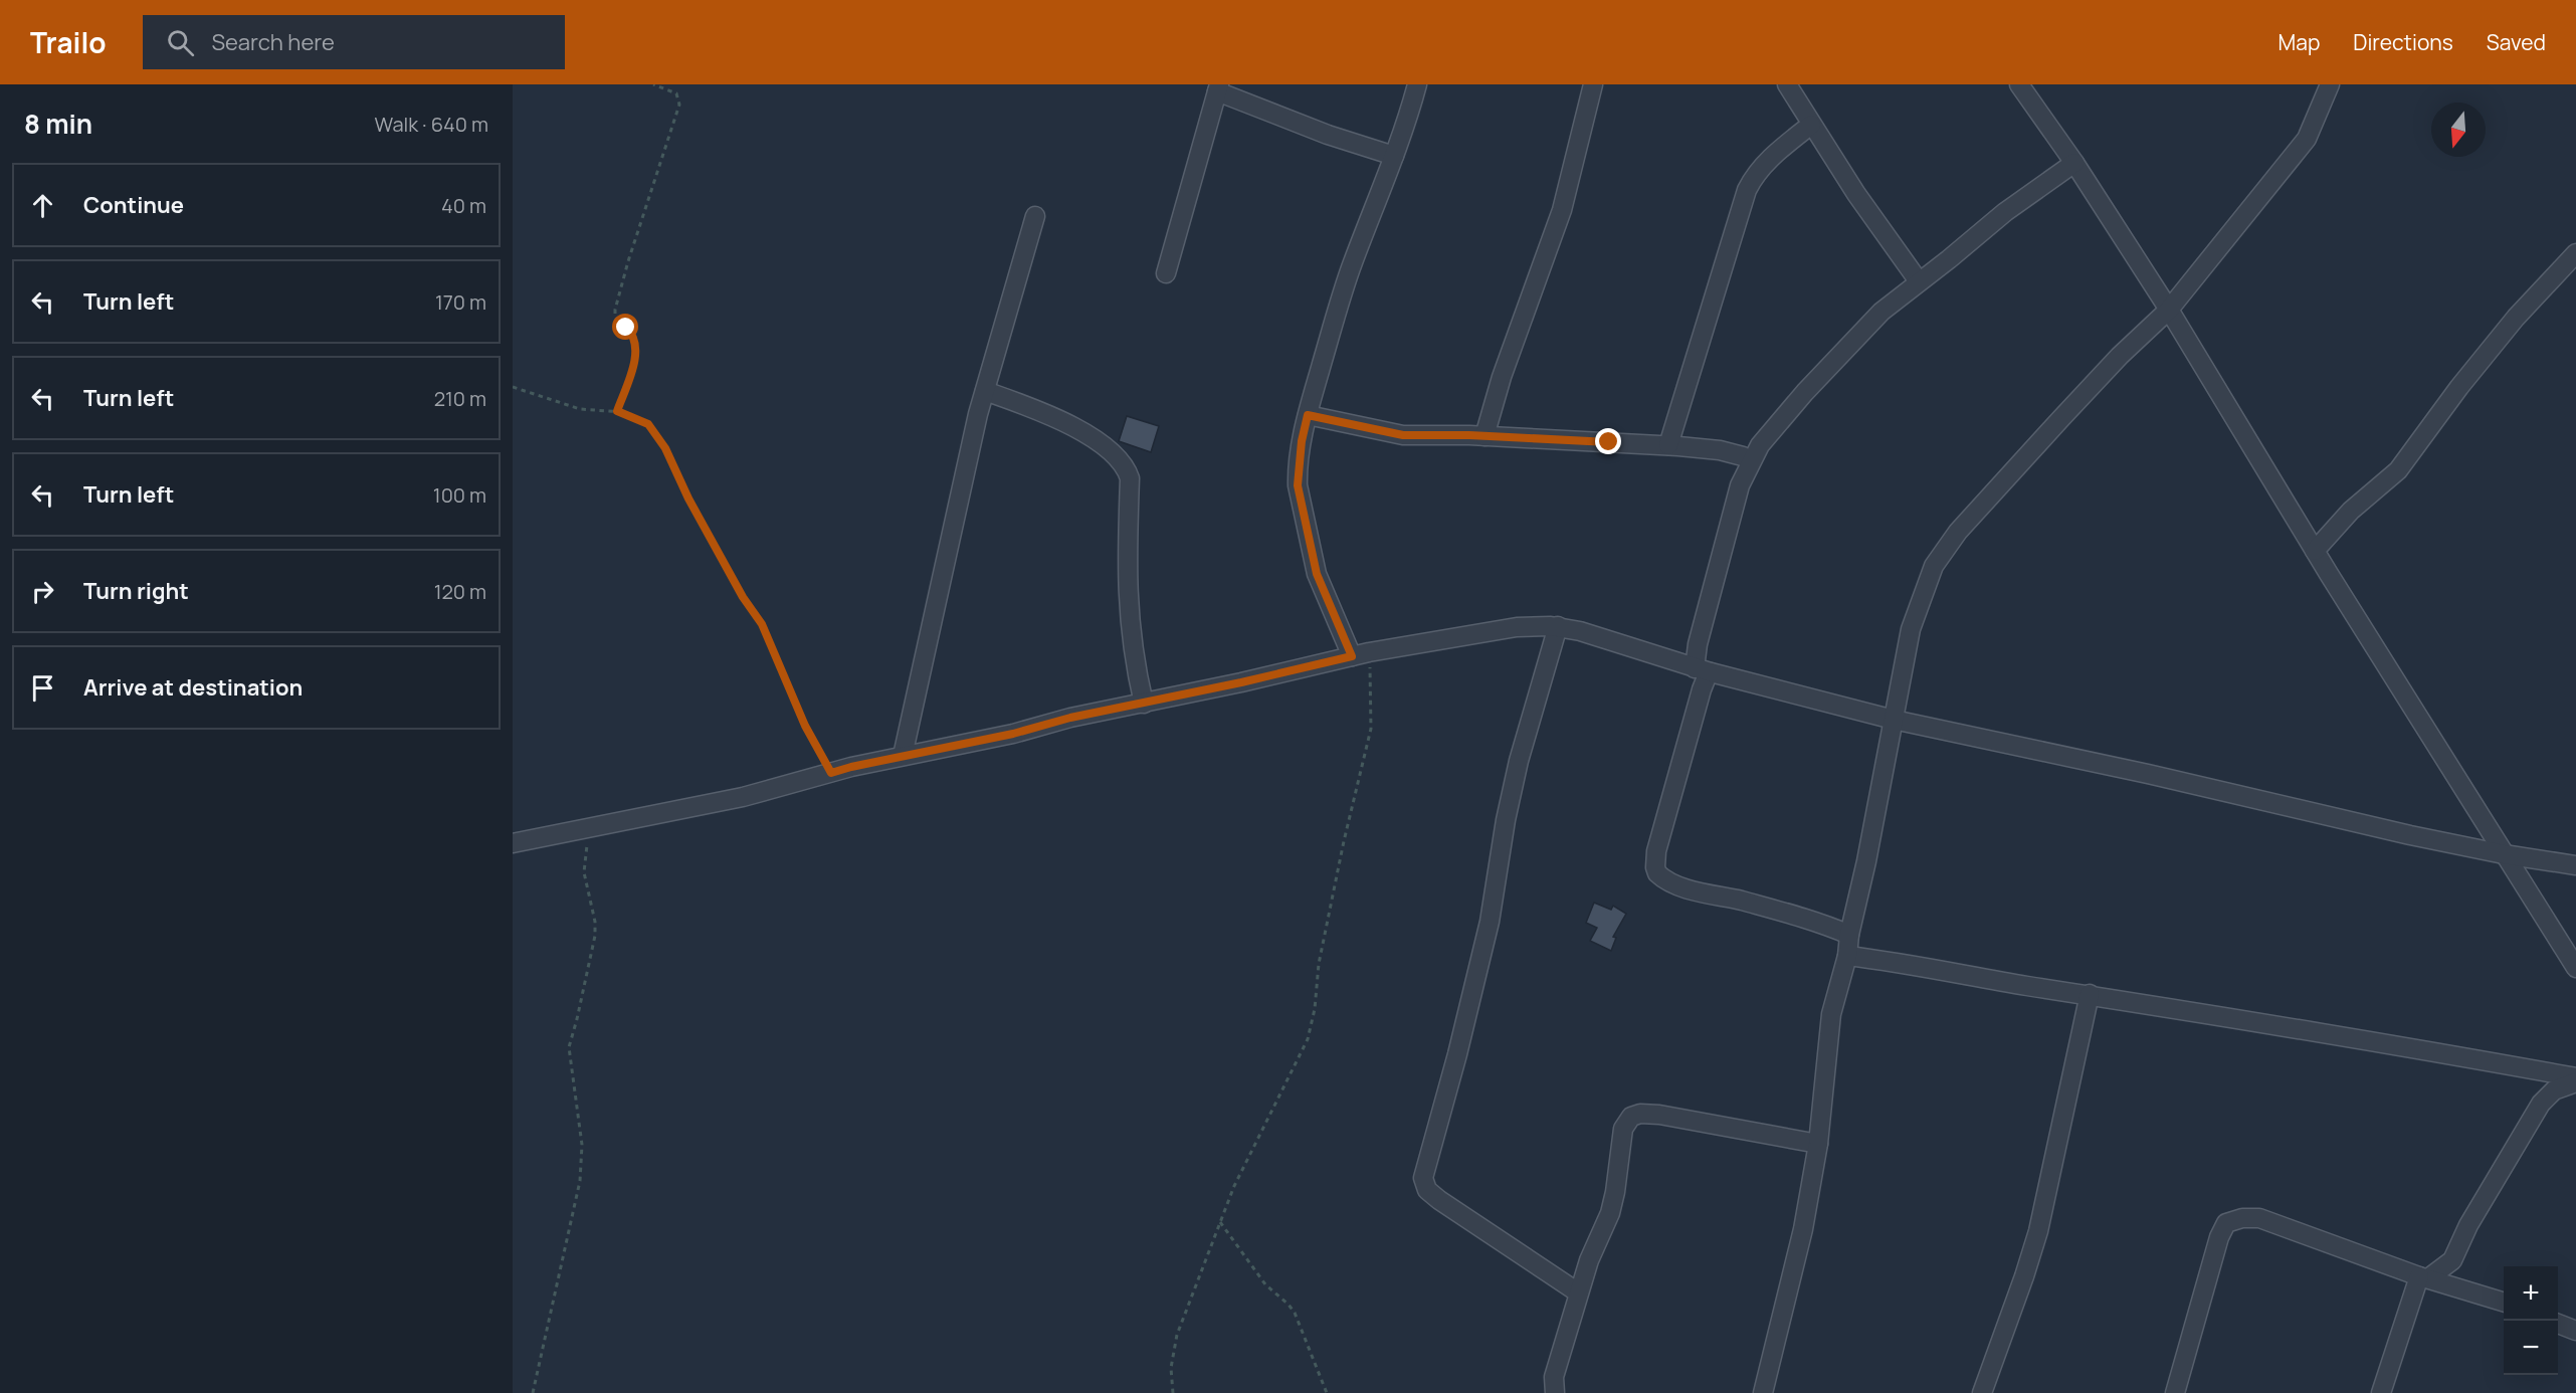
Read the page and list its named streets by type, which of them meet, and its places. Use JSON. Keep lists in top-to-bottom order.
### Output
{
  "north": "bottom",
  "page": {
    "header": "Trailo",
    "search": "Search here",
    "nav": ["Map", "Directions", "Saved"],
    "heading": ["8 min", "Walk · 640 m"],
    "list": [
      ["Continue", "40 m"],
      ["Turn left", "170 m"],
      ["Turn left", "210 m"],
      ["Turn left", "100 m"],
      ["Turn right", "120 m"],
      "Arrive at destination"
    ],
    "map_buttons": ["+", "−"]
  }
}
